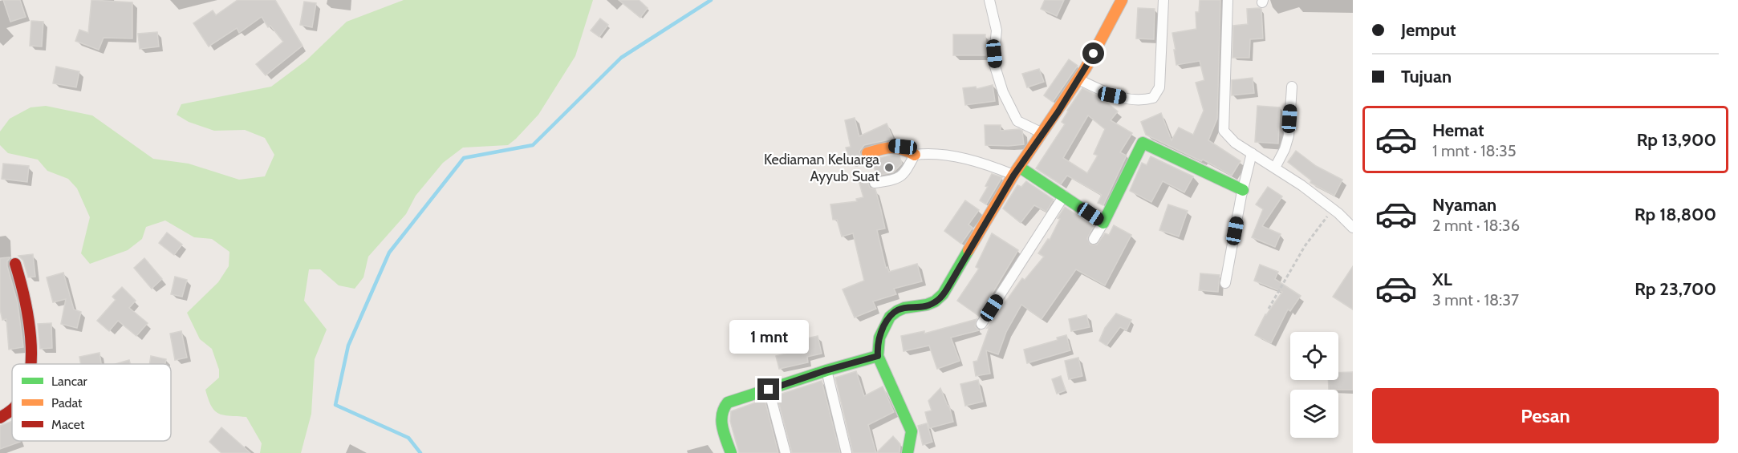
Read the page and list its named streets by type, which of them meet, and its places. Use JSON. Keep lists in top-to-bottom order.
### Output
{
  "places": ["Kediaman Keluarga Ayyub Suat"],
  "legend": ["Lancar", "Padat", "Macet"],
  "page": {
    "banner": ["Jemput", "Tujuan"],
    "list": [
      {
        "name": "Hemat",
        "note": "1 mnt · 18:35",
        "value": "Rp 13,900"
      },
      {
        "name": "Nyaman",
        "note": "2 mnt · 18:36",
        "value": "Rp 18,800"
      },
      {
        "name": "XL",
        "note": "3 mnt · 18:37",
        "value": "Rp 23,700"
      }
    ],
    "bubble": "1 mnt",
    "buttons": "Pesan"
  }
}
